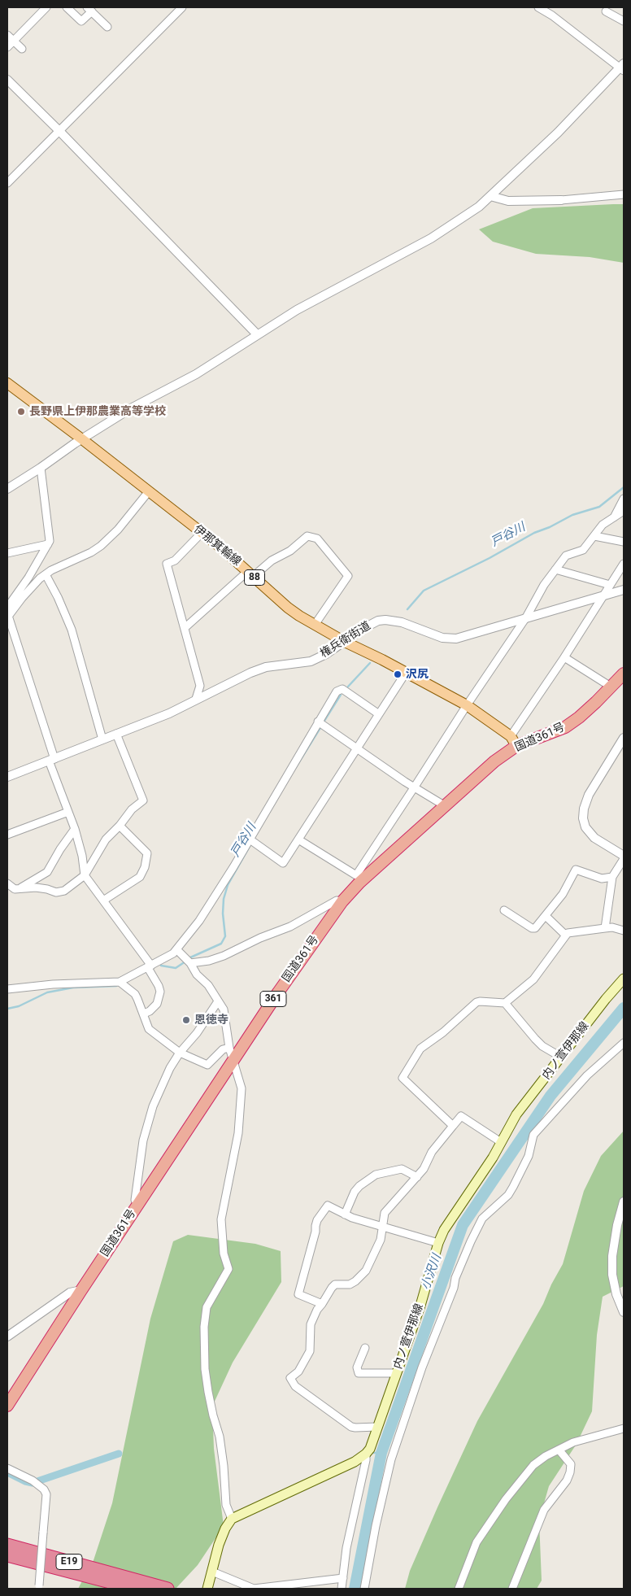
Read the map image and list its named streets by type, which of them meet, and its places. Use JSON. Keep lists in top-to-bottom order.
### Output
{
  "streets": {
    "highway": ["国道361号", "361", "E19"],
    "main road": ["伊那箕輪線", "88", "内ノ萱伊那線"],
    "street": ["権兵衛街道"]
  },
  "crossings": [
    ["伊那箕輪線", "権兵衛街道"],
    ["伊那箕輪線", "国道361号"]
  ],
  "water": ["戸谷川", "小沢川"],
  "places": ["長野県上伊那農業高等学校", "沢尻", "恩徳寺"]
}
